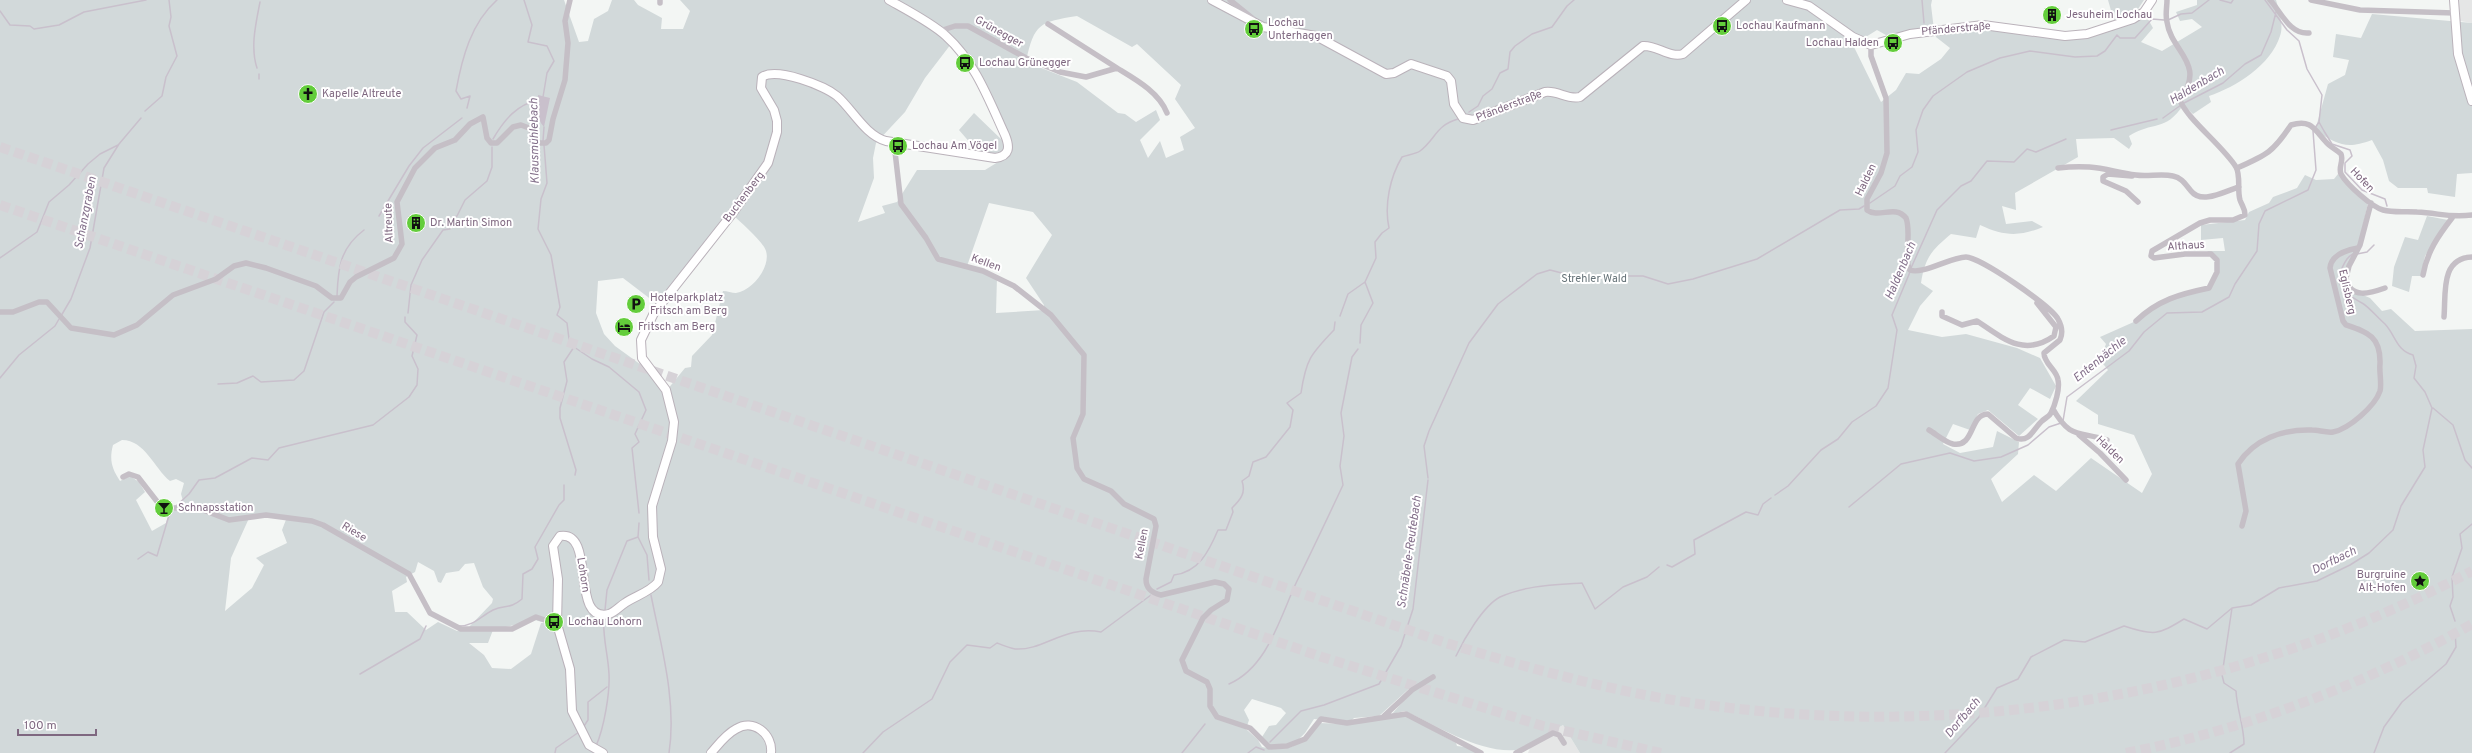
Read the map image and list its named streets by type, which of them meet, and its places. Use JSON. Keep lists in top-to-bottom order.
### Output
{
  "streets": {
    "street": [
      "Pfänderstraße",
      "Grünegger",
      "Halden",
      "Hofen",
      "Buchenberg",
      "Altreute",
      "Althaus",
      "Kellen",
      "Eglisberg",
      "Riese",
      "Lohorn"
    ]
  },
  "crossings": [
    ["Pfänderstraße", "Halden"],
    ["Hofen", "Althaus"],
    ["Buchenberg", "Kellen"],
    ["Buchenberg", "Lohorn"],
    ["Riese", "Lohorn"]
  ],
  "water": [
    "Haldenbach",
    "Klausmühlebach",
    "Schanzgraben",
    "Entenbächle",
    "Schnäbele-Reutebach",
    "Dorfbach"
  ],
  "parks": ["Strehler Wald"],
  "places": {
    "building": ["Jesuheim Lochau", "Dr. Martin Simon"],
    "bus stop": [
      "Lochau Kaufmann",
      "Lochau Unterhaggen",
      "Lochau Halden",
      "Lochau Grünegger",
      "Lochau Am Vögel",
      "Lochau Lohorn"
    ],
    "church": ["Kapelle Altreute"],
    "parking": ["Hotelparkplatz Fritsch am Berg"],
    "hotel": ["Fritsch am Berg"],
    "bar": ["Schnapsstation"],
    "place": ["Burgruine Alt-Hofen"]
  },
  "scale_bar": "100 m"
}
